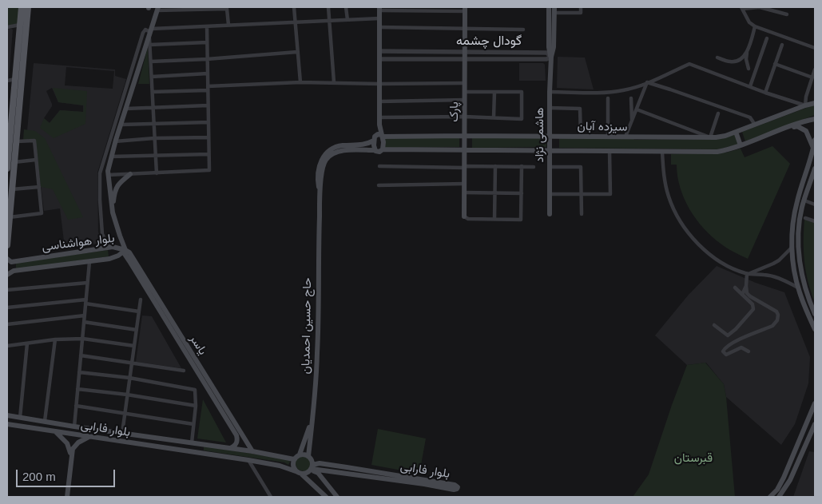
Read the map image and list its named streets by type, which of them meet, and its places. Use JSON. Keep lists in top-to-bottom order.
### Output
{
  "streets": {
    "main road": [
      "پارک",
      "سیزده آبان",
      "هاشمی نژاد",
      "بلوار هواشناسی",
      "حاج حسین احمدیان",
      "یاسر",
      "بلوار فارابی"
    ]
  },
  "crossings": [
    ["پارک", "سیزده آبان"],
    ["سیزده آبان", "هاشمی نژاد"],
    ["سیزده آبان", "حاج حسین احمدیان"],
    ["بلوار هواشناسی", "یاسر"],
    ["حاج حسین احمدیان", "بلوار فارابی"],
    ["یاسر", "بلوار فارابی"]
  ],
  "districts": ["گودال چشمه"],
  "parks": ["قبرستان"],
  "scale_bar": "200 m"
}
